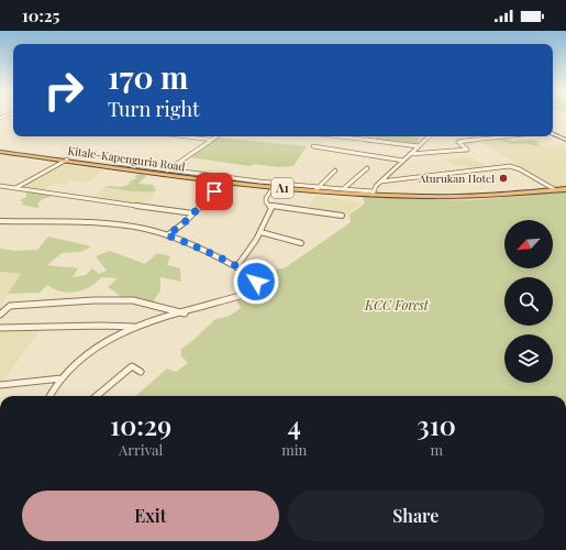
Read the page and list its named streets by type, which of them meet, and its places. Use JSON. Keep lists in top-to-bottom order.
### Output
{
  "streets": {
    "highway": ["Kitale-Kapenguria Road", "A1"]
  },
  "parks": ["KCC Forest"],
  "places": ["Aturukan Hotel"],
  "north": "bottom left",
  "page": {
    "status": "10:25",
    "turn": ["170 m", "Turn right"],
    "eta": [
      "10:29",
      "Arrival",
      "4",
      "min",
      "310",
      "m"
    ],
    "buttons": ["Exit", "Share"]
  }
}
